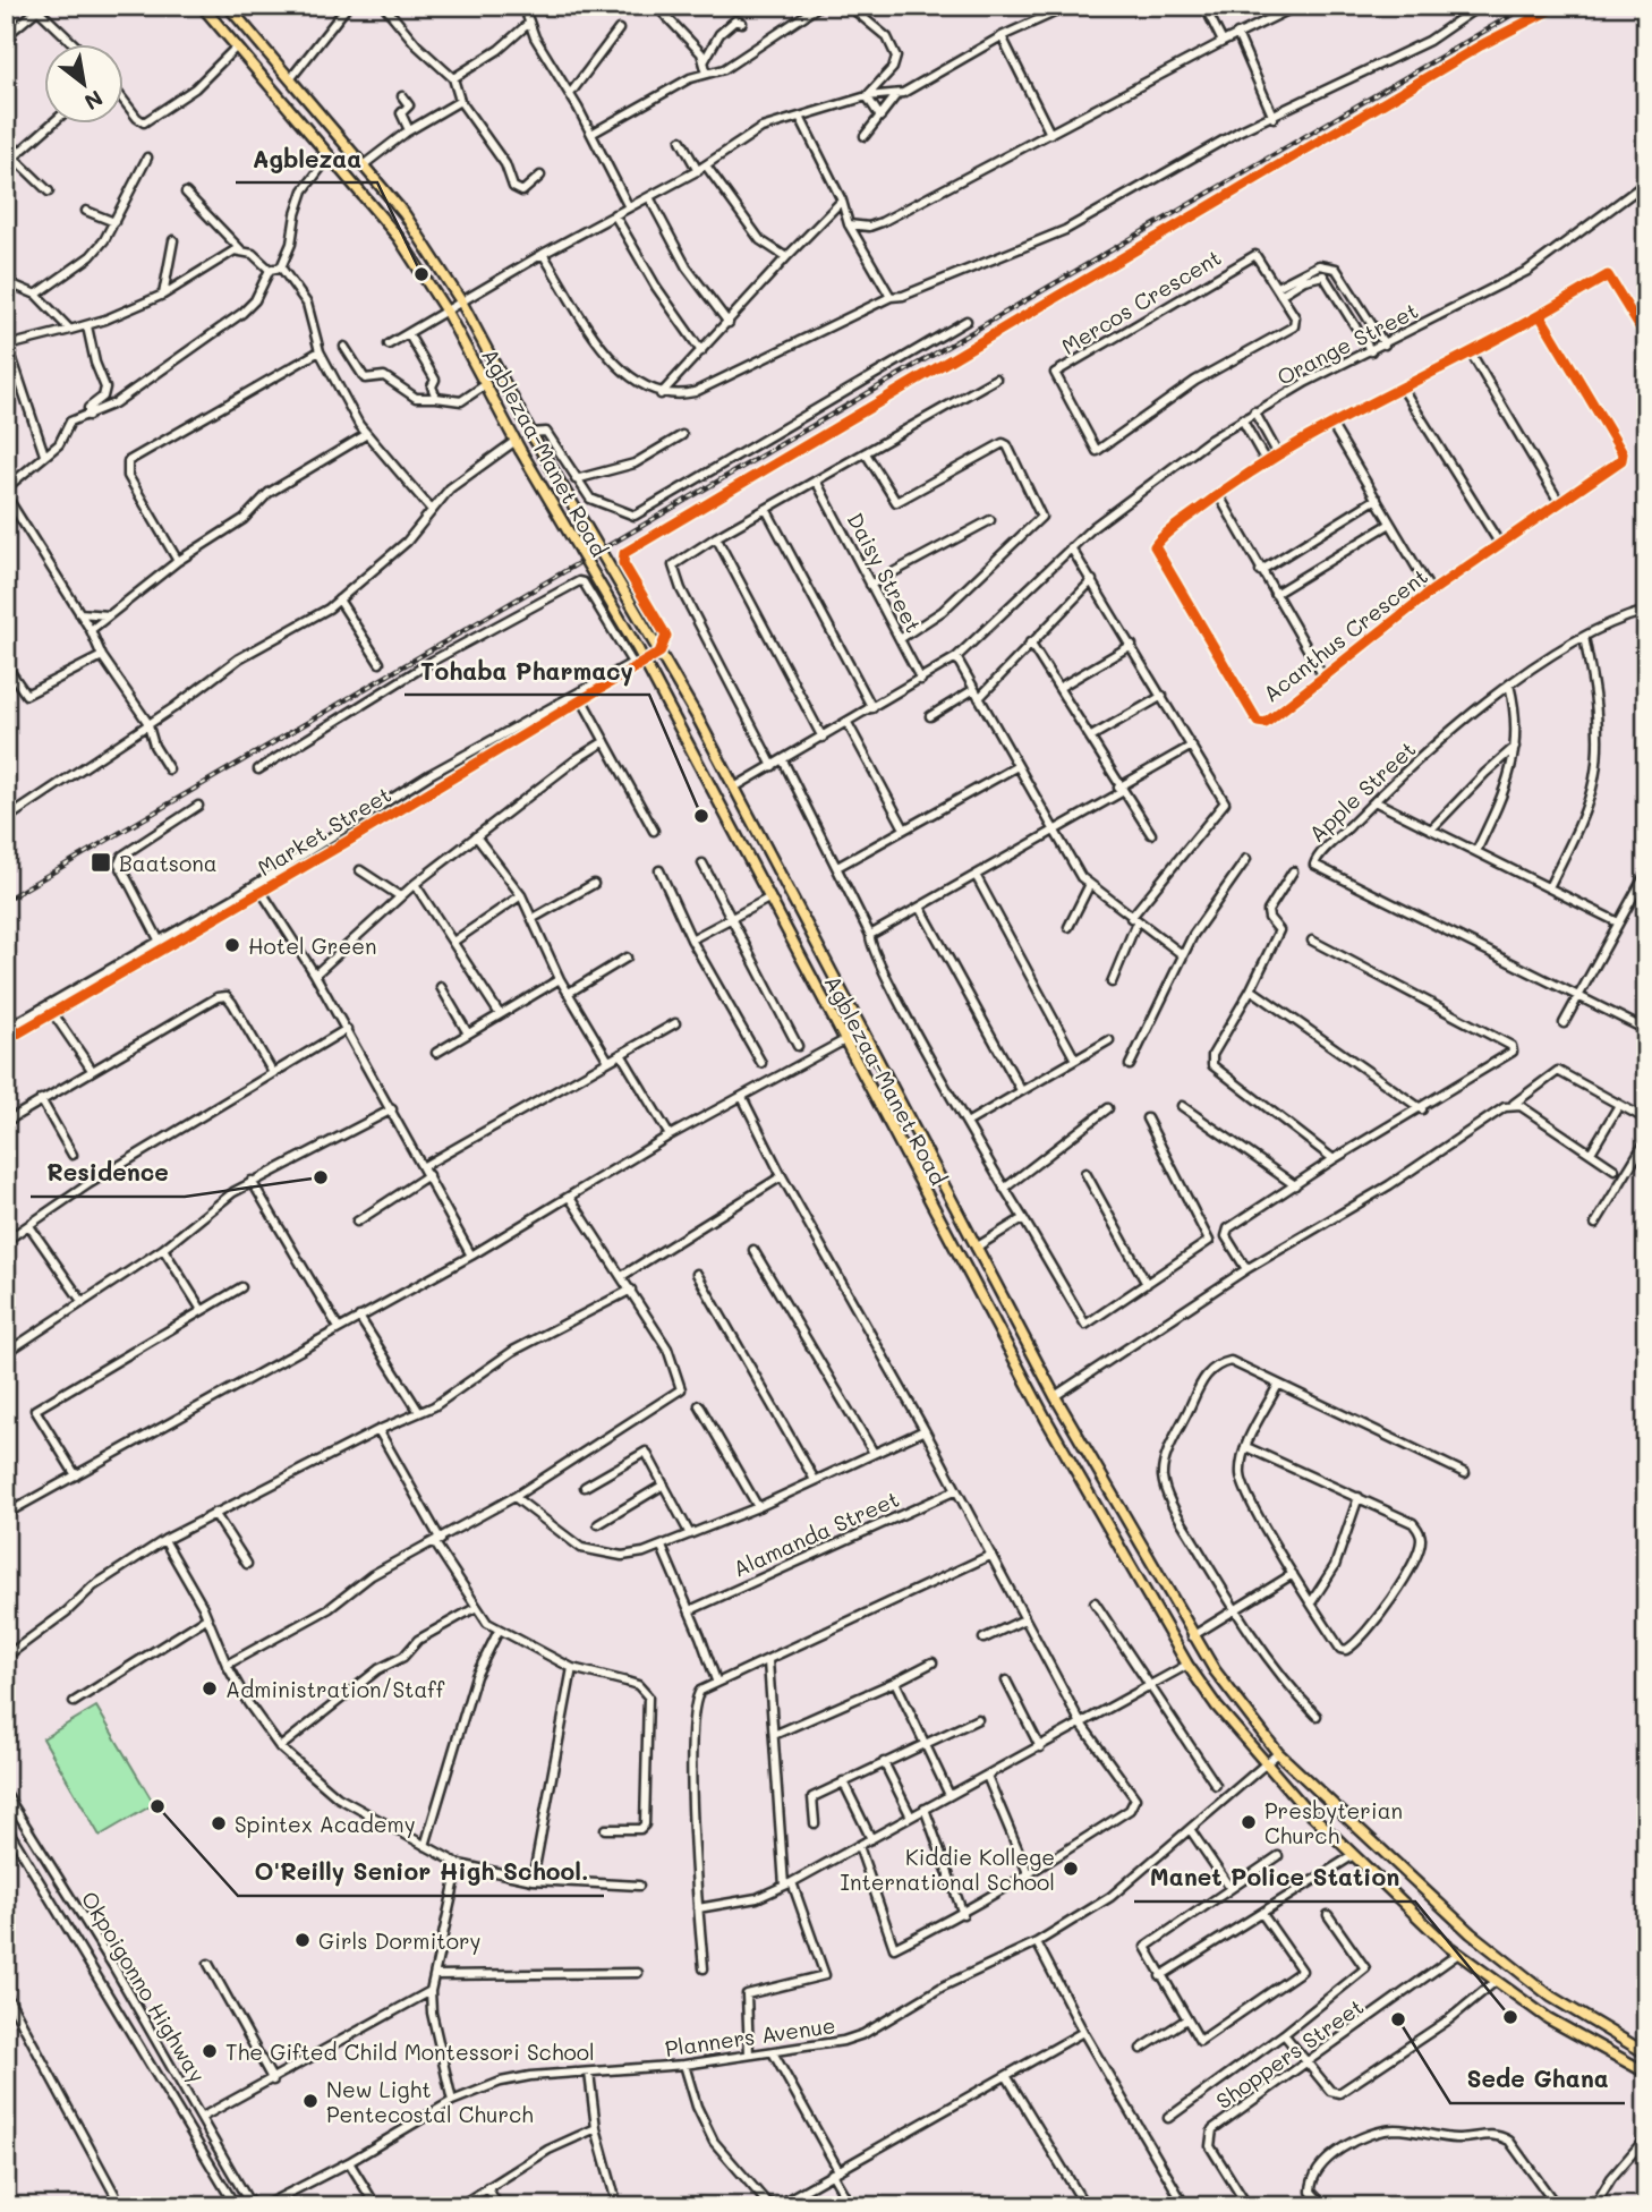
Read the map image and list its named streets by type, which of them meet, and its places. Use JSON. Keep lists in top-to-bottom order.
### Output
{
  "streets": {
    "main road": ["Agblezaa-Manet Road"],
    "street": [
      "Mercos Crescent",
      "Orange Street",
      "Daisy Street",
      "Acanthus Crescent",
      "Apple Street",
      "Market Street",
      "Alamanda Street",
      "Okpoigonno Highway",
      "Planners Avenue",
      "Shoppers Street"
    ]
  },
  "crossings": [
    ["Orange Street", "Agblezaa-Manet Road"],
    ["Orange Street", "Daisy Street"],
    ["Agblezaa-Manet Road", "Market Street"],
    ["Agblezaa-Manet Road", "Planners Avenue"],
    ["Agblezaa-Manet Road", "Shoppers Street"]
  ],
  "places": {
    "other": [
      "Agblezaa",
      "Tohaba Pharmacy",
      "Hotel Green",
      "Residence",
      "Administration/Staff",
      "O'Reilly Senior High School.",
      "Presbyterian Church",
      "Spintex Academy",
      "Kiddie Kollege International School",
      "Girls Dormitory",
      "Manet Police Station",
      "Sede Ghana",
      "The Gifted Child Montessori School",
      "New Light Pentecostal Church"
    ],
    "transit": ["Baatsona"]
  },
  "north": "bottom right"
}
